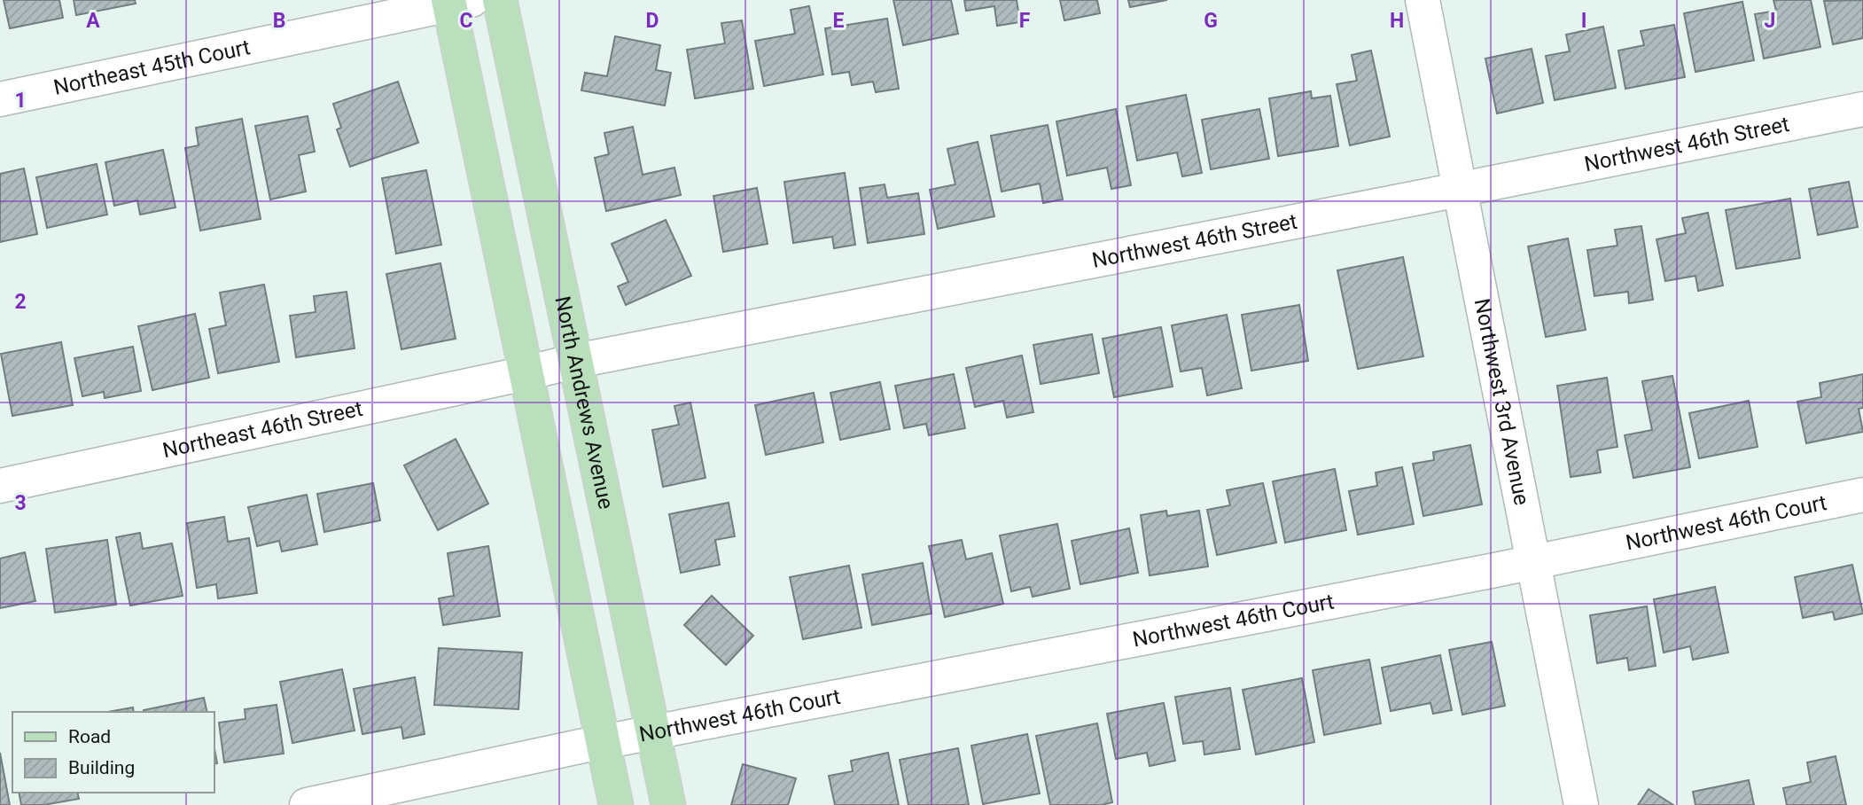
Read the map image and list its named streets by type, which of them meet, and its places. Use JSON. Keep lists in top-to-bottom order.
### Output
{
  "streets": {
    "main road": ["North Andrews Avenue"],
    "street": [
      "Northeast 45th Court",
      "Northwest 46th Street",
      "Northwest 3rd Avenue",
      "Northeast 46th Street",
      "Northwest 46th Court"
    ]
  },
  "crossings": [
    ["Northwest 46th Street", "North Andrews Avenue"],
    ["Northwest 46th Street", "Northwest 3rd Avenue"],
    ["Northwest 46th Street", "Northeast 46th Street"],
    ["North Andrews Avenue", "Northwest 46th Court"],
    ["Northwest 3rd Avenue", "Northwest 46th Court"]
  ],
  "legend": ["Road", "Building"],
  "grid": {
    "columns": [
      "A",
      "B",
      "C",
      "D",
      "E",
      "F",
      "G",
      "H",
      "I",
      "J"
    ],
    "rows": ["1", "2", "3"]
  }
}
